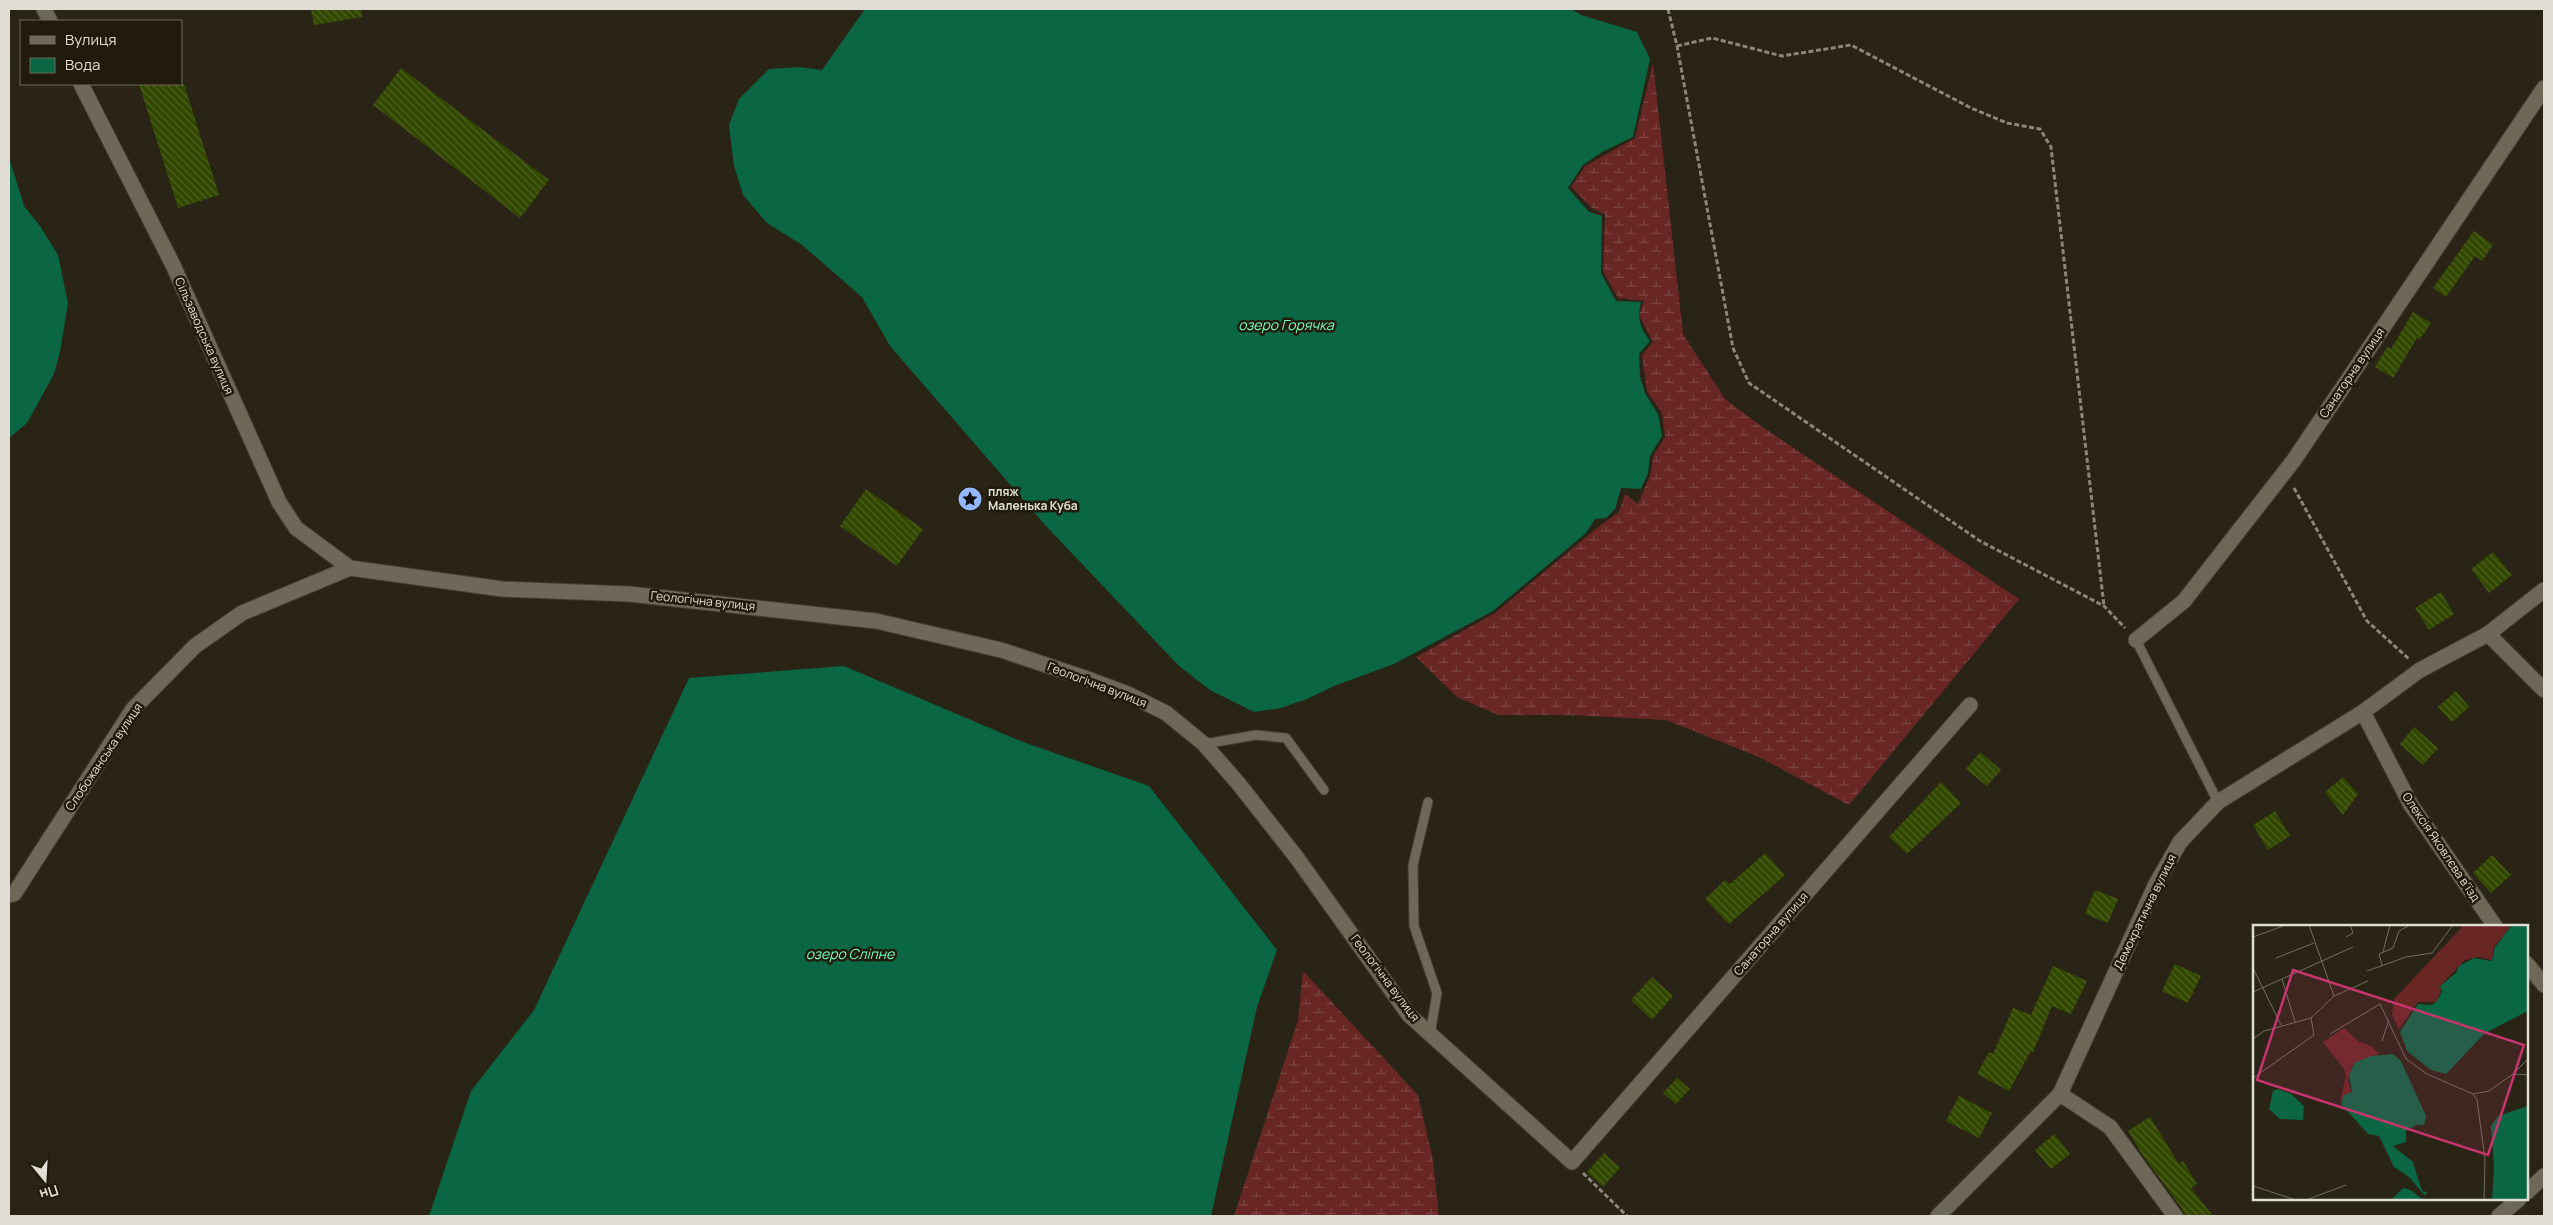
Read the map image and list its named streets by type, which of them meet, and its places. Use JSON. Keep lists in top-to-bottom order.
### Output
{
  "streets": {
    "street": [
      "Сільзаводська вулиця",
      "Санаторна вулиця",
      "Геологічна вулиця",
      "Слобожанська вулиця",
      "Олексія Яковлєва в’їзд",
      "Демократична вулиця"
    ]
  },
  "crossings": [
    ["Сільзаводська вулиця", "Геологічна вулиця"],
    ["Сільзаводська вулиця", "Слобожанська вулиця"],
    ["Санаторна вулиця", "Геологічна вулиця"],
    ["Геологічна вулиця", "Слобожанська вулиця"],
    ["Олексія Яковлєва в’їзд", "Демократична вулиця"]
  ],
  "water": ["озеро Горячка", "озеро Сліпне"],
  "places": {
    "place": ["пляж Маленька Куба"]
  },
  "legend": ["Вулиця", "Вода"],
  "north": "bottom"
}
